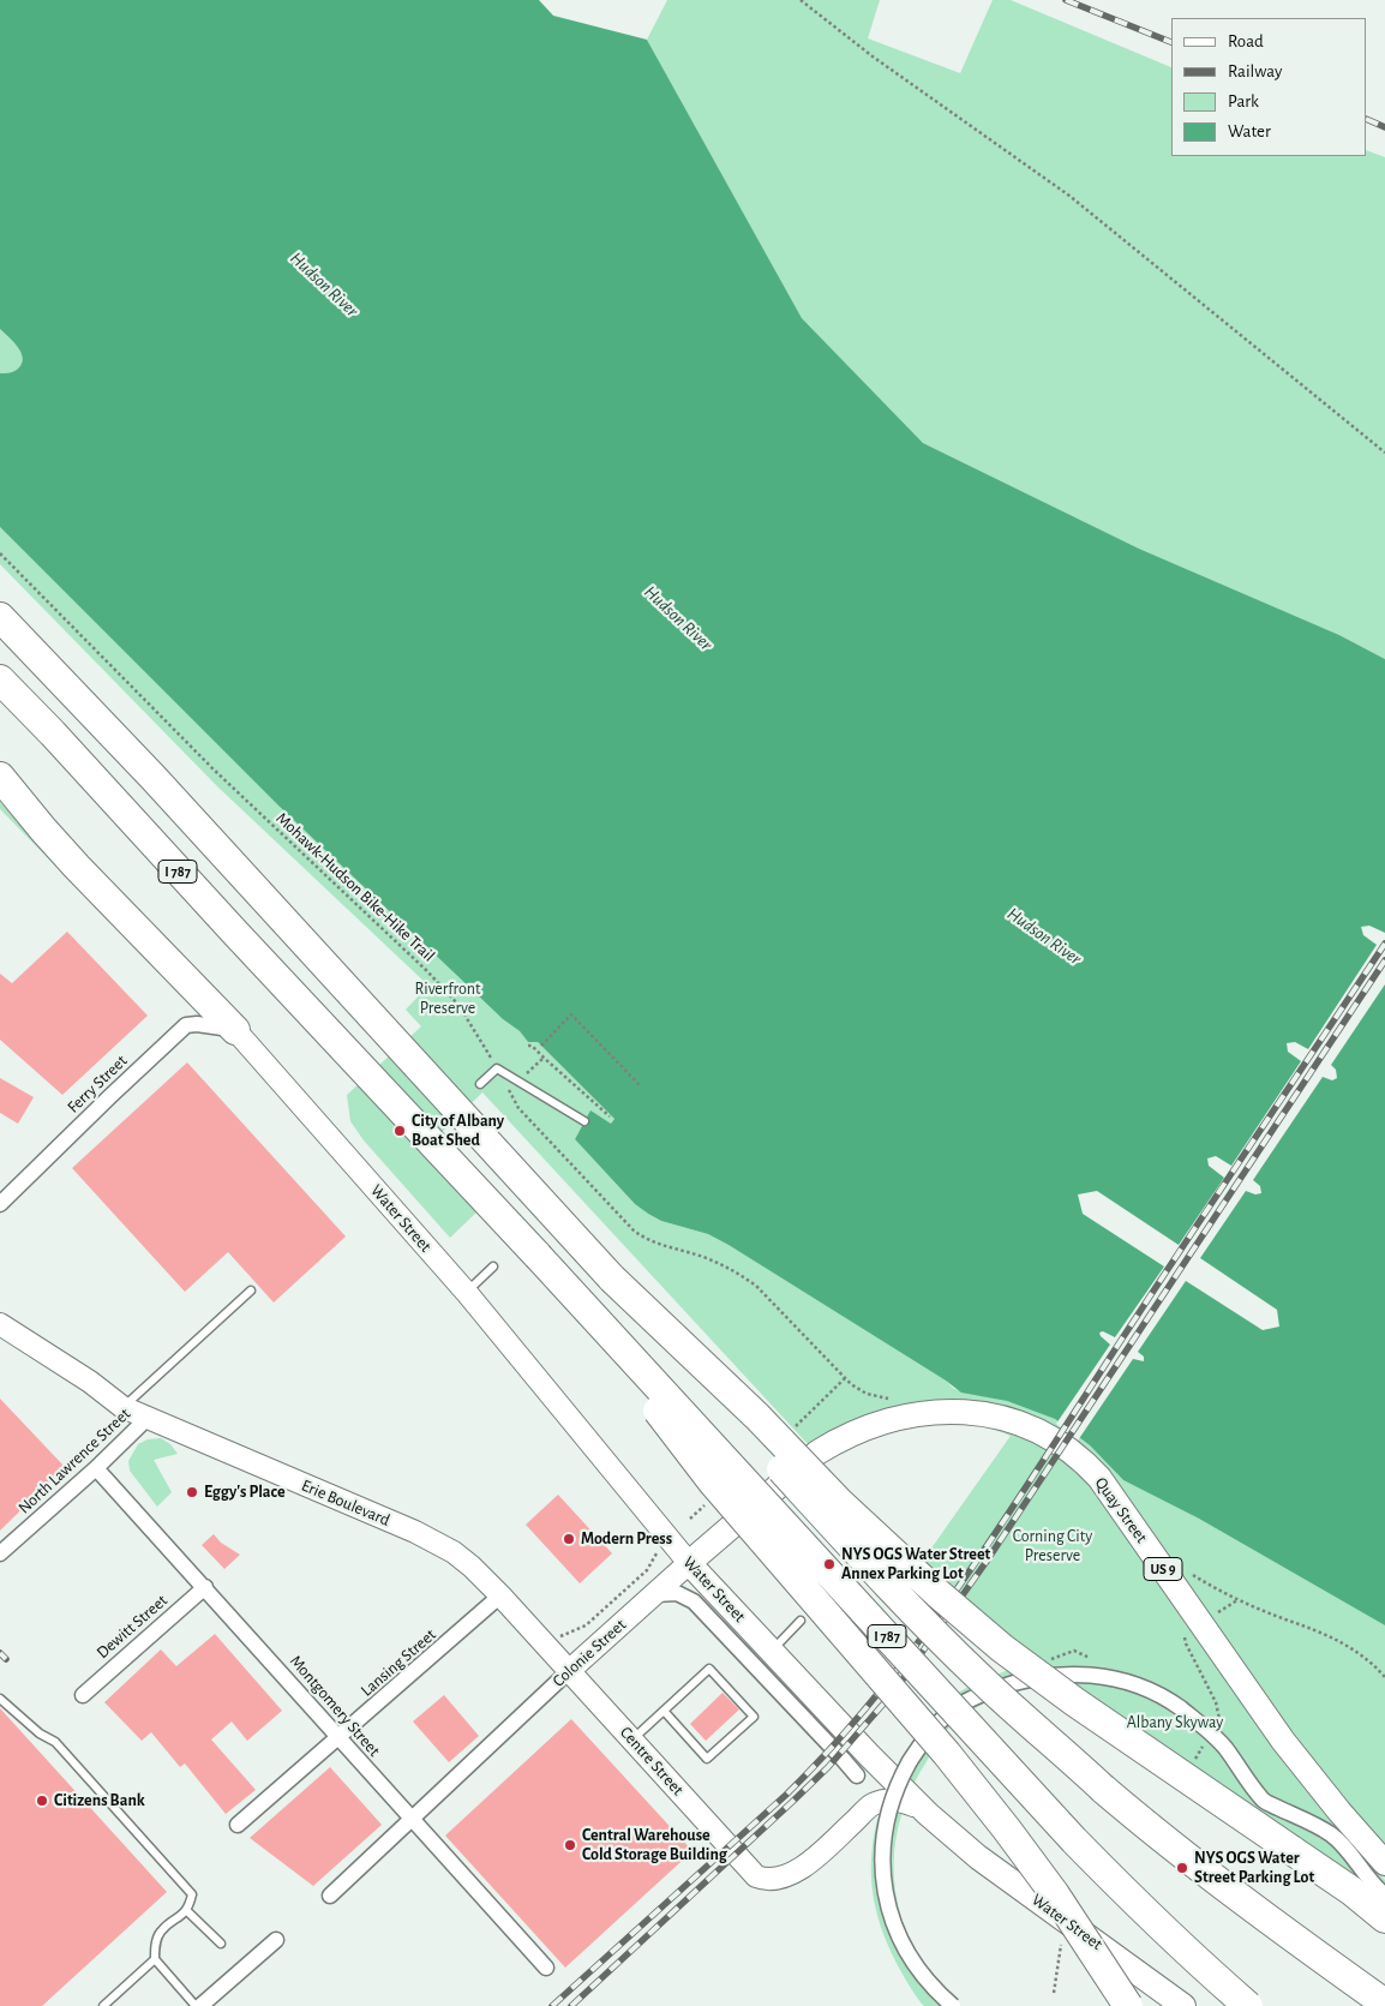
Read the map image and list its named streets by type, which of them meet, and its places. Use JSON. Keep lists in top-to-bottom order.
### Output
{
  "streets": {
    "highway": ["I 787"],
    "main road": [
      "Water Street",
      "Quay Street",
      "US 9",
      "Colonie Street"
    ],
    "street": [
      "Ferry Street",
      "North Lawrence Street",
      "Erie Boulevard",
      "Dewitt Street",
      "Lansing Street",
      "Montgomery Street",
      "Centre Street"
    ],
    "path": ["Mohawk-Hudson Bike-Hike Trail"]
  },
  "crossings": [
    ["Ferry Street", "Water Street"],
    ["Water Street", "Colonie Street"],
    ["Water Street", "Centre Street"],
    ["North Lawrence Street", "Erie Boulevard"],
    ["North Lawrence Street", "Montgomery Street"],
    ["Erie Boulevard", "Colonie Street"],
    ["Erie Boulevard", "Lansing Street"],
    ["Erie Boulevard", "Centre Street"],
    ["Quay Street", "Colonie Street"],
    ["Dewitt Street", "Montgomery Street"],
    ["Colonie Street", "Montgomery Street"],
    ["Colonie Street", "Centre Street"],
    ["Lansing Street", "Montgomery Street"]
  ],
  "water": ["Hudson River"],
  "parks": ["Riverfront Preserve", "Corning City Preserve", "Albany Skyway"],
  "places": [
    "City of Albany Boat Shed",
    "Eggy's Place",
    "Modern Press",
    "NYS OGS Water Street Annex Parking Lot",
    "Citizens Bank",
    "Central Warehouse Cold Storage Building",
    "NYS OGS Water Street Parking Lot"
  ],
  "legend": [
    "Road",
    "Railway",
    "Park",
    "Water"
  ]
}
